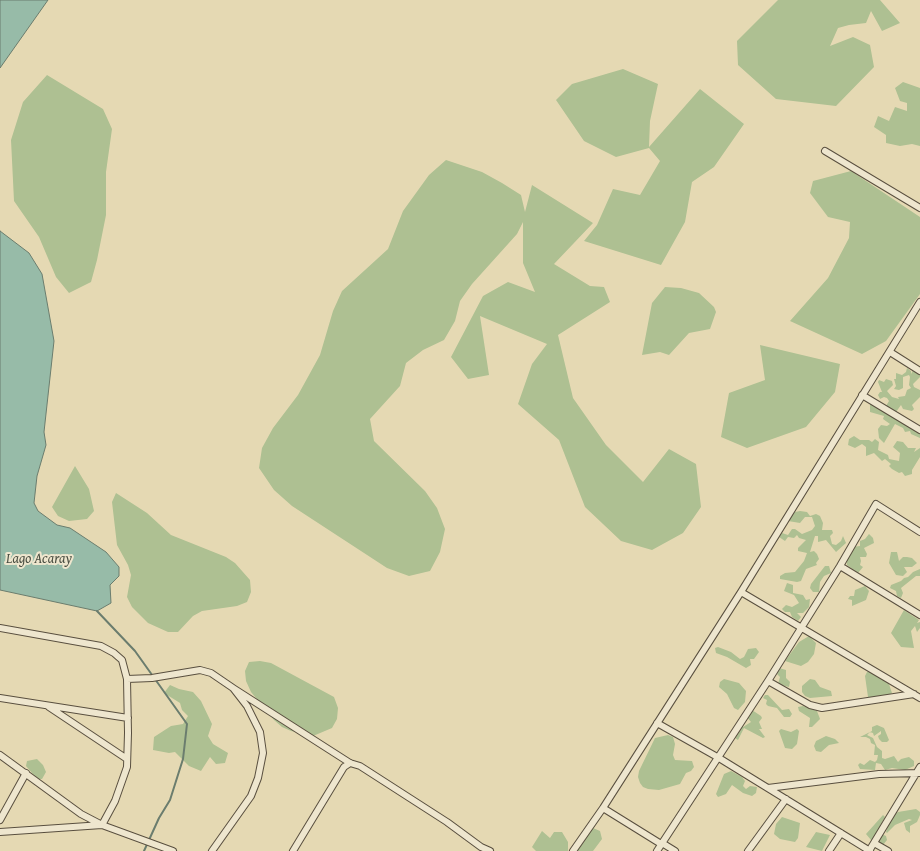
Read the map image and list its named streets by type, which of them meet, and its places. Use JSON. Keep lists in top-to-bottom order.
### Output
{
  "water": ["Lago Acaray"]
}
